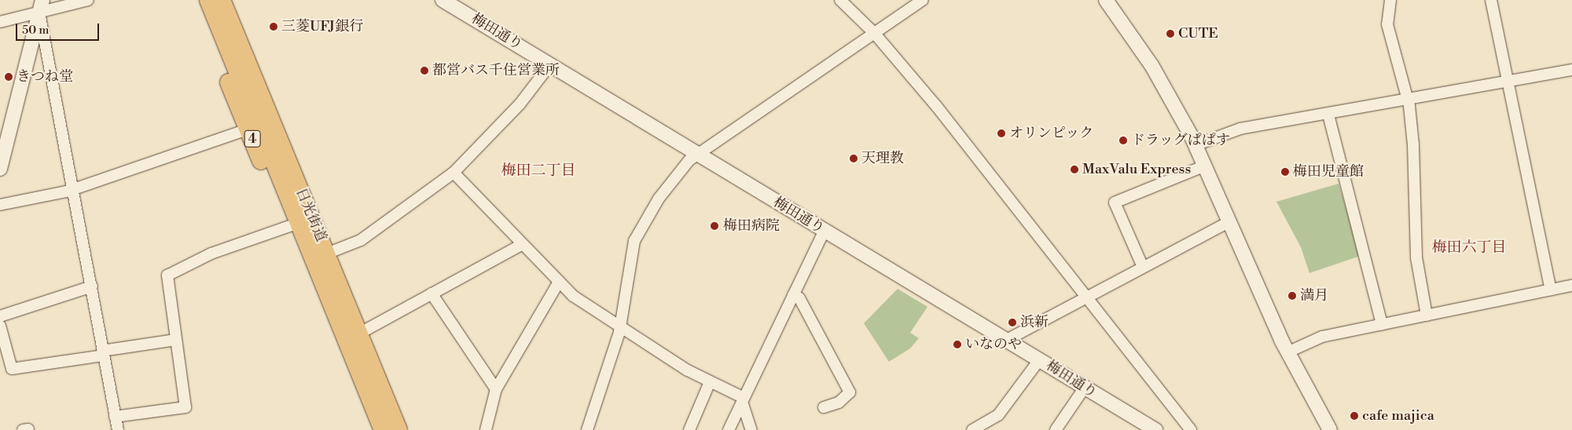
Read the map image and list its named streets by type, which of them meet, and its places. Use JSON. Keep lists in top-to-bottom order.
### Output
{
  "streets": {
    "highway": ["4", "日光街道"],
    "street": ["梅田通り"]
  },
  "crossings": [
    ["4", "日光街道"]
  ],
  "districts": ["梅田二丁目", "梅田六丁目"],
  "places": [
    "三菱UFJ銀行",
    "CUTE",
    "都営バス千住営業所",
    "きつね堂",
    "オリンピック",
    "ドラッグぱぱす",
    "天理教",
    "MaxValu Express",
    "梅田児童館",
    "梅田病院",
    "満月",
    "浜新",
    "いなのや",
    "cafe majica"
  ],
  "scale_bar": "50 m"
}
